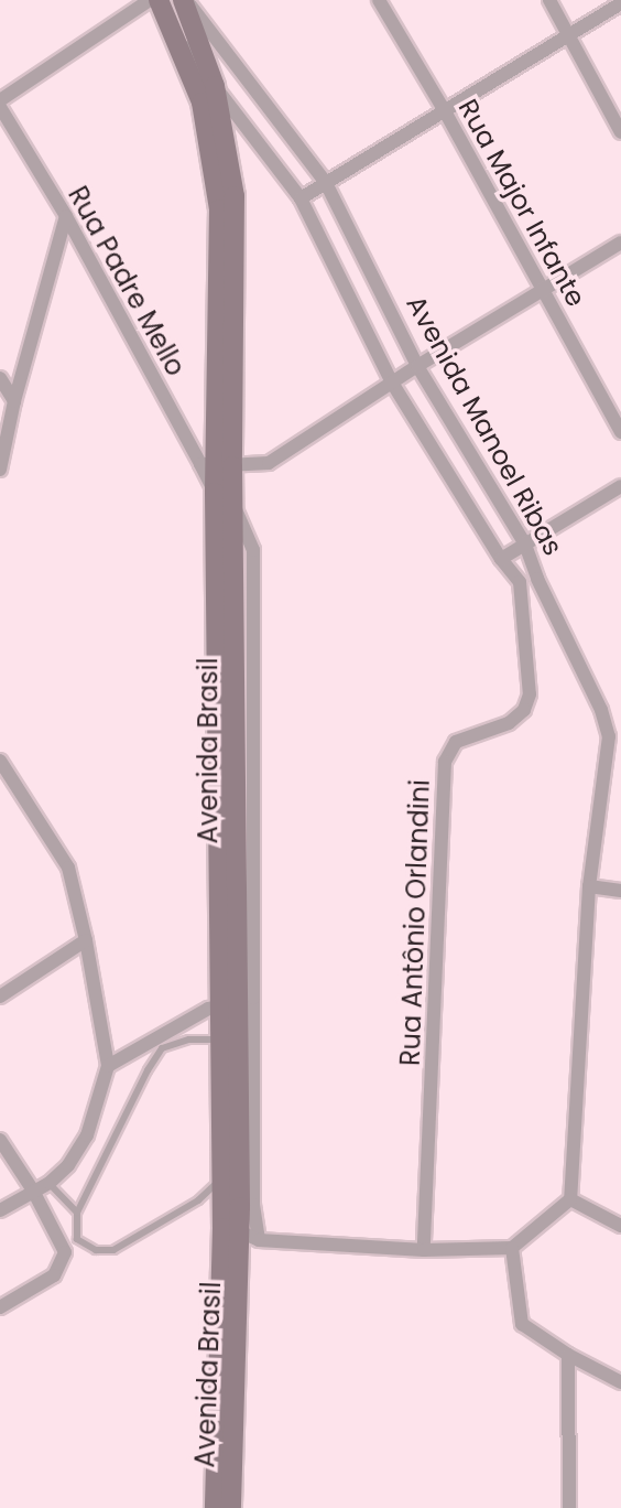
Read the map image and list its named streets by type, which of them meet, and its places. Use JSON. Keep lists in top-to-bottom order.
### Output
{
  "streets": {
    "main road": ["Avenida Manoel Ribas", "Avenida Brasil"],
    "street": ["Rua Major Infante", "Rua Padre Mello", "Rua Antônio Orlandini"]
  },
  "crossings": [
    ["Rua Padre Mello", "Avenida Brasil"],
    ["Avenida Manoel Ribas", "Avenida Brasil"]
  ]
}
